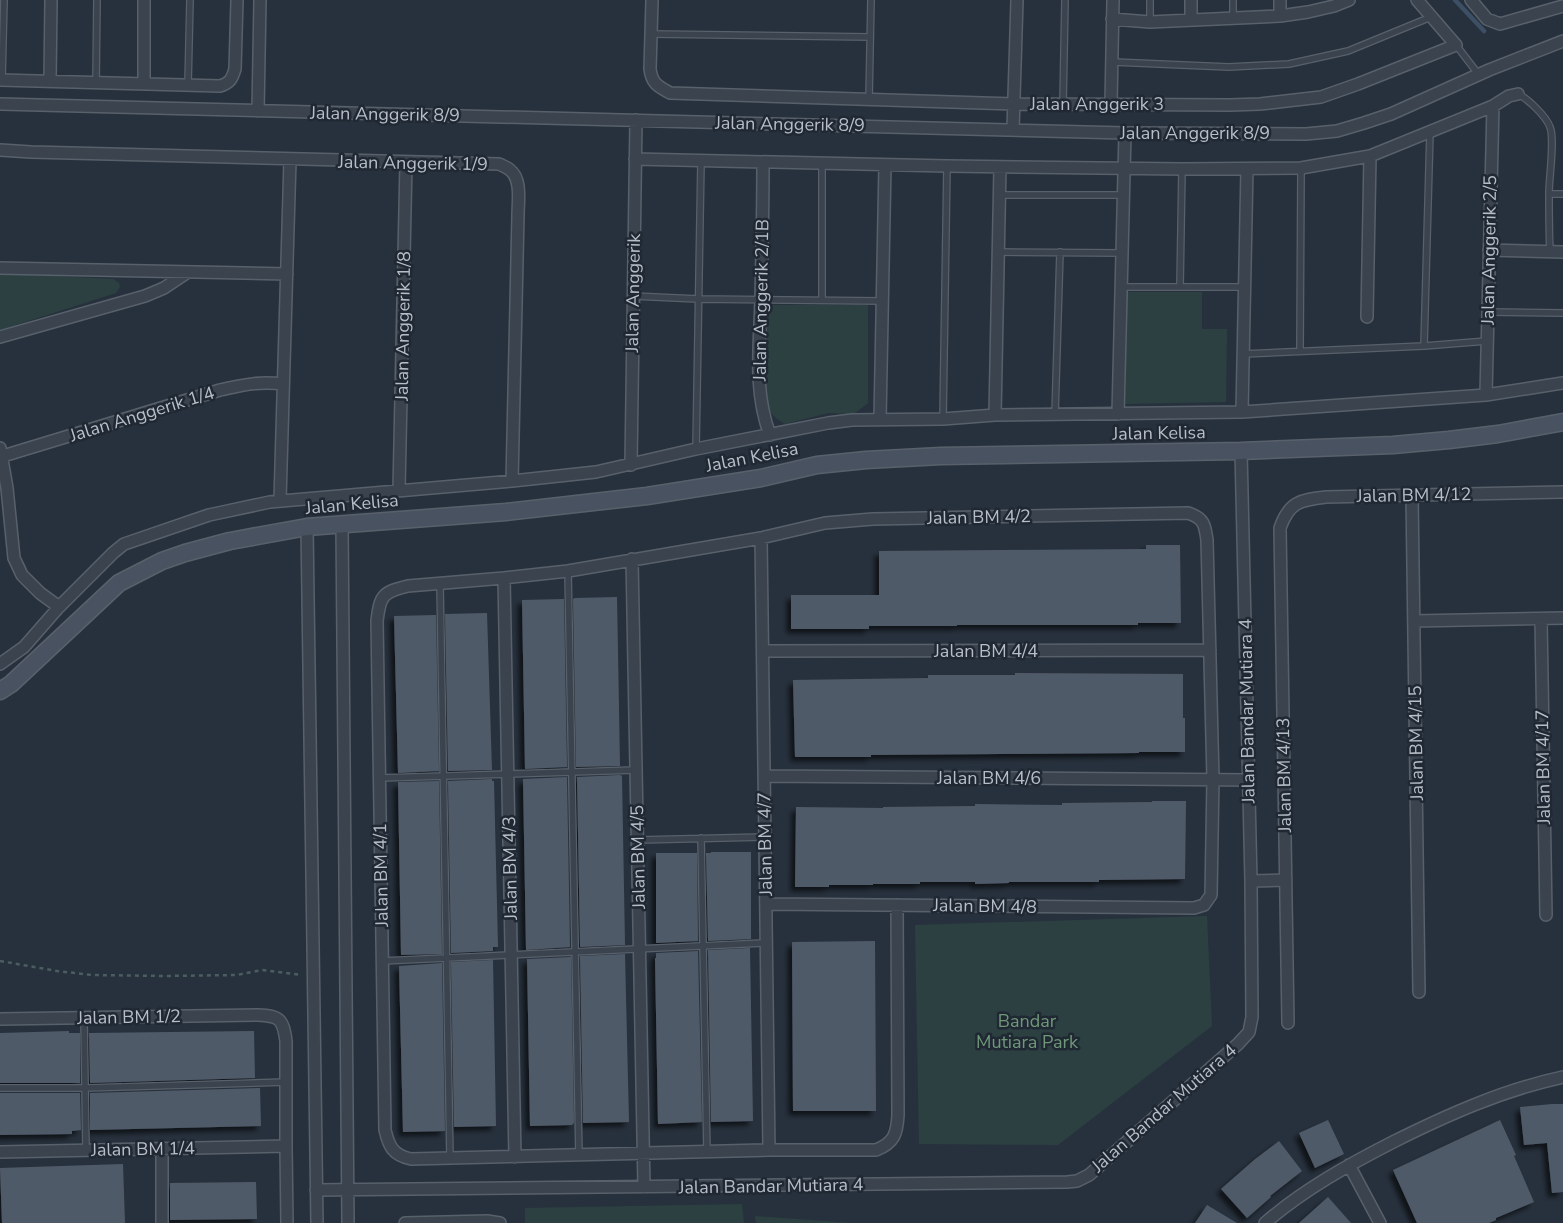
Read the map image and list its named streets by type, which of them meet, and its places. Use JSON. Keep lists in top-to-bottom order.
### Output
{
  "streets": {
    "main road": ["Jalan Kelisa"],
    "street": [
      "Jalan Anggerik 3",
      "Jalan Anggerik 8/9",
      "Jalan Anggerik 1/9",
      "Jalan Anggerik 2/5",
      "Jalan Anggerik",
      "Jalan Anggerik 2/1B",
      "Jalan Anggerik 1/8",
      "Jalan Anggerik 1/4",
      "Jalan BM 4/12",
      "Jalan BM 4/2",
      "Jalan BM 4/4",
      "Jalan Bandar Mutiara 4",
      "Jalan BM 4/15",
      "Jalan BM 4/17",
      "Jalan BM 4/13",
      "Jalan BM 4/6",
      "Jalan BM 4/7",
      "Jalan BM 4/5",
      "Jalan BM 4/3",
      "Jalan BM 4/1",
      "Jalan BM 4/8",
      "Jalan BM 1/2",
      "Jalan BM 1/4"
    ]
  },
  "crossings": [
    ["Jalan Anggerik 8/9", "Jalan Anggerik"],
    ["Jalan Anggerik 1/9", "Jalan Anggerik 1/8"],
    ["Jalan Kelisa", "Jalan Bandar Mutiara 4"],
    ["Jalan BM 4/12", "Jalan BM 4/15"],
    ["Jalan BM 4/12", "Jalan BM 4/13"],
    ["Jalan BM 4/2", "Jalan BM 4/4"],
    ["Jalan BM 4/2", "Jalan BM 4/7"],
    ["Jalan BM 4/2", "Jalan BM 4/5"],
    ["Jalan BM 4/2", "Jalan BM 4/1"],
    ["Jalan BM 4/4", "Jalan BM 4/7"],
    ["Jalan Bandar Mutiara 4", "Jalan BM 4/6"],
    ["Jalan Bandar Mutiara 4", "Jalan BM 4/5"],
    ["Jalan BM 4/6", "Jalan BM 4/7"],
    ["Jalan BM 4/6", "Jalan BM 4/8"],
    ["Jalan BM 4/7", "Jalan BM 4/8"],
    ["Jalan BM 4/3", "Jalan BM 4/1"],
    ["Jalan BM 1/2", "Jalan BM 1/4"]
  ],
  "parks": ["Bandar Mutiara Park"]
}
